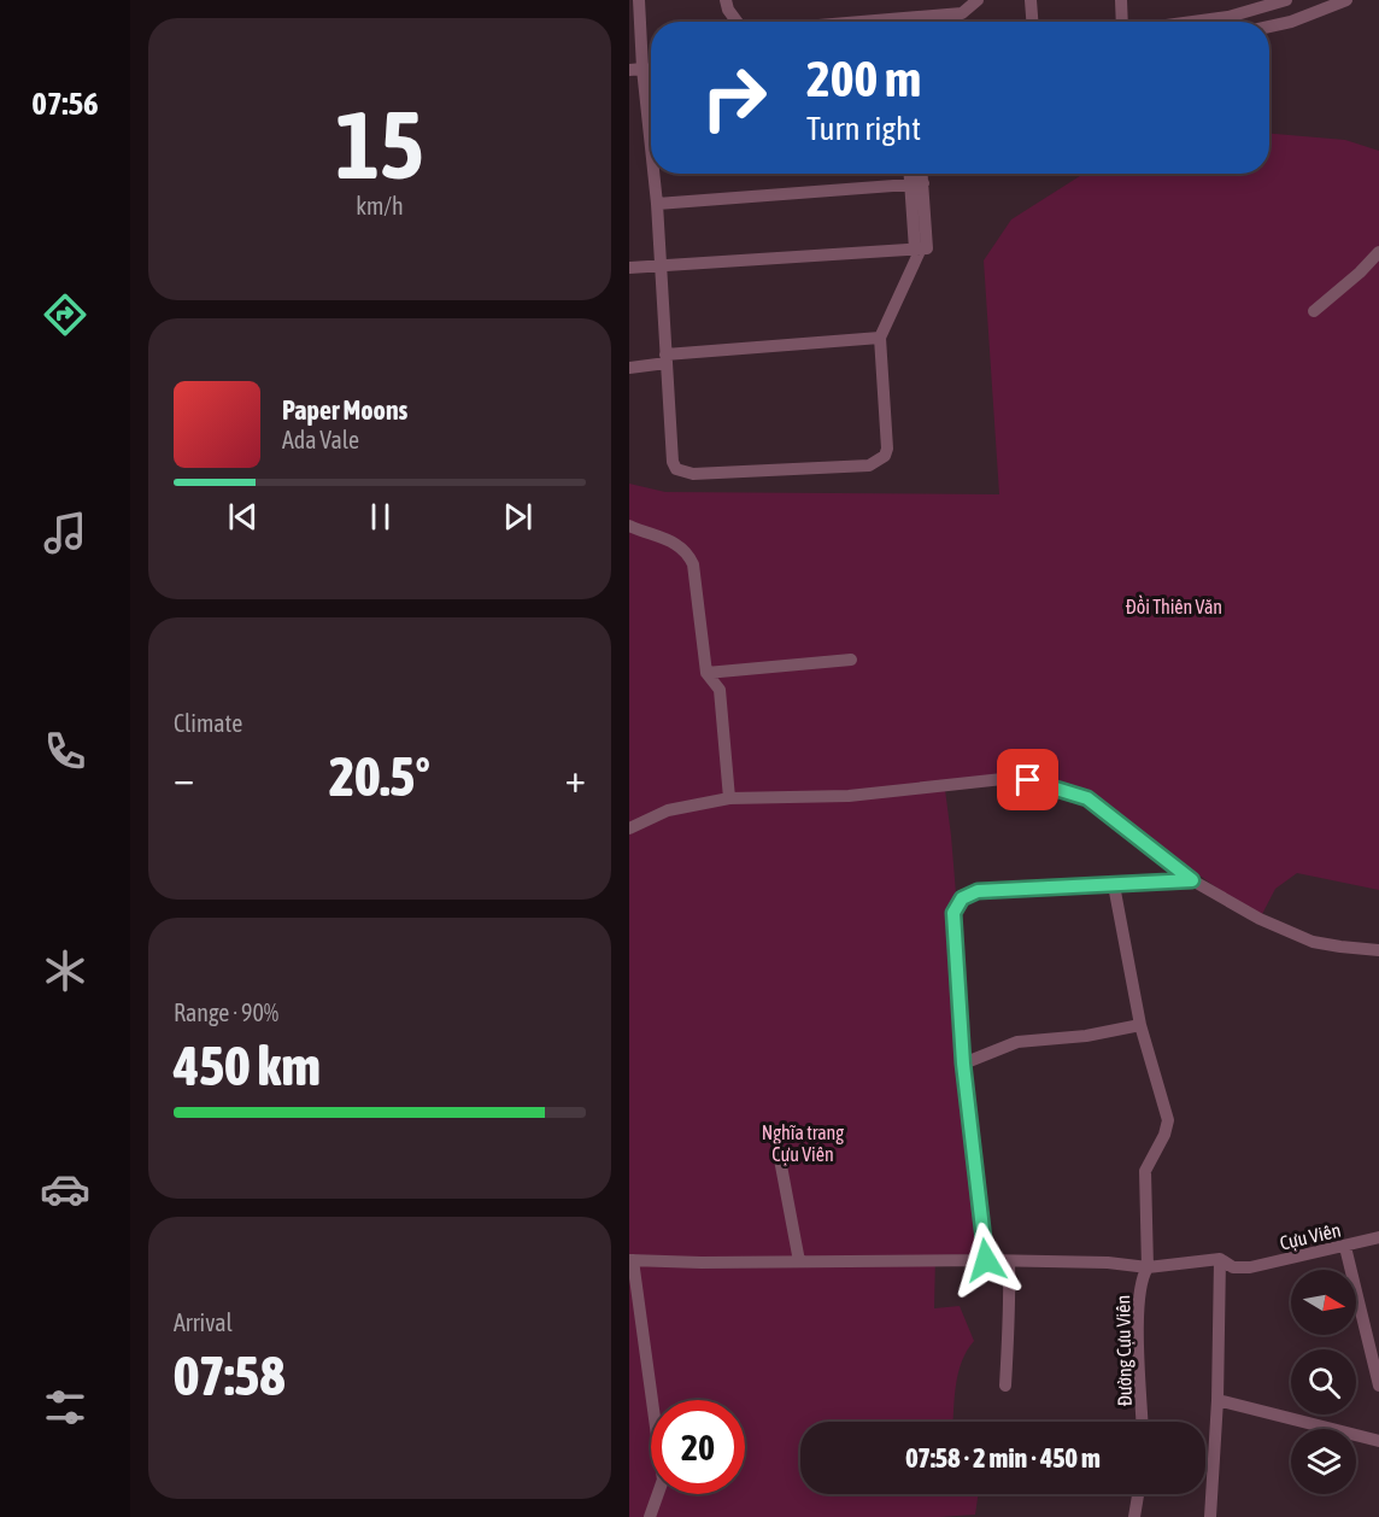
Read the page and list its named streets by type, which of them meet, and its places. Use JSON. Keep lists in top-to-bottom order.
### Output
{
  "streets": {
    "street": ["Cựu Viên", "Đường Cựu Viên"]
  },
  "parks": ["Đồi Thiên Văn", "Nghĩa trang Cựu Viên"],
  "north": "right",
  "page": {
    "tabs": "07:56",
    "tile": [
      ["15", "km/h"],
      "Climate",
      ["Range · 90%", "450 km"],
      ["Arrival", "07:58"]
    ],
    "turn": ["200 m", "Turn right"],
    "song": ["Paper Moons", "Ada Vale"],
    "heat": ["−", "20.5°", "+"],
    "limit": "20",
    "trip": "07:58 · 2 min · 450 m"
  }
}
